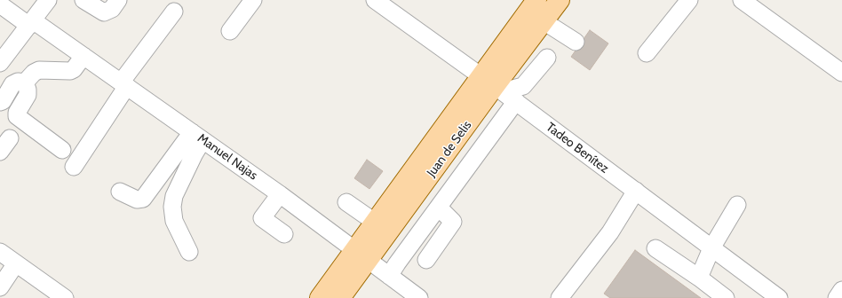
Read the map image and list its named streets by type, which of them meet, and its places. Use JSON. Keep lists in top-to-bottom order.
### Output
{
  "streets": {
    "main road": ["Juan de Selis"],
    "street": ["Tadeo Benítez", "Manuel Najas"]
  },
  "crossings": [
    ["Tadeo Benítez", "Juan de Selis"],
    ["Juan de Selis", "Manuel Najas"]
  ]
}
